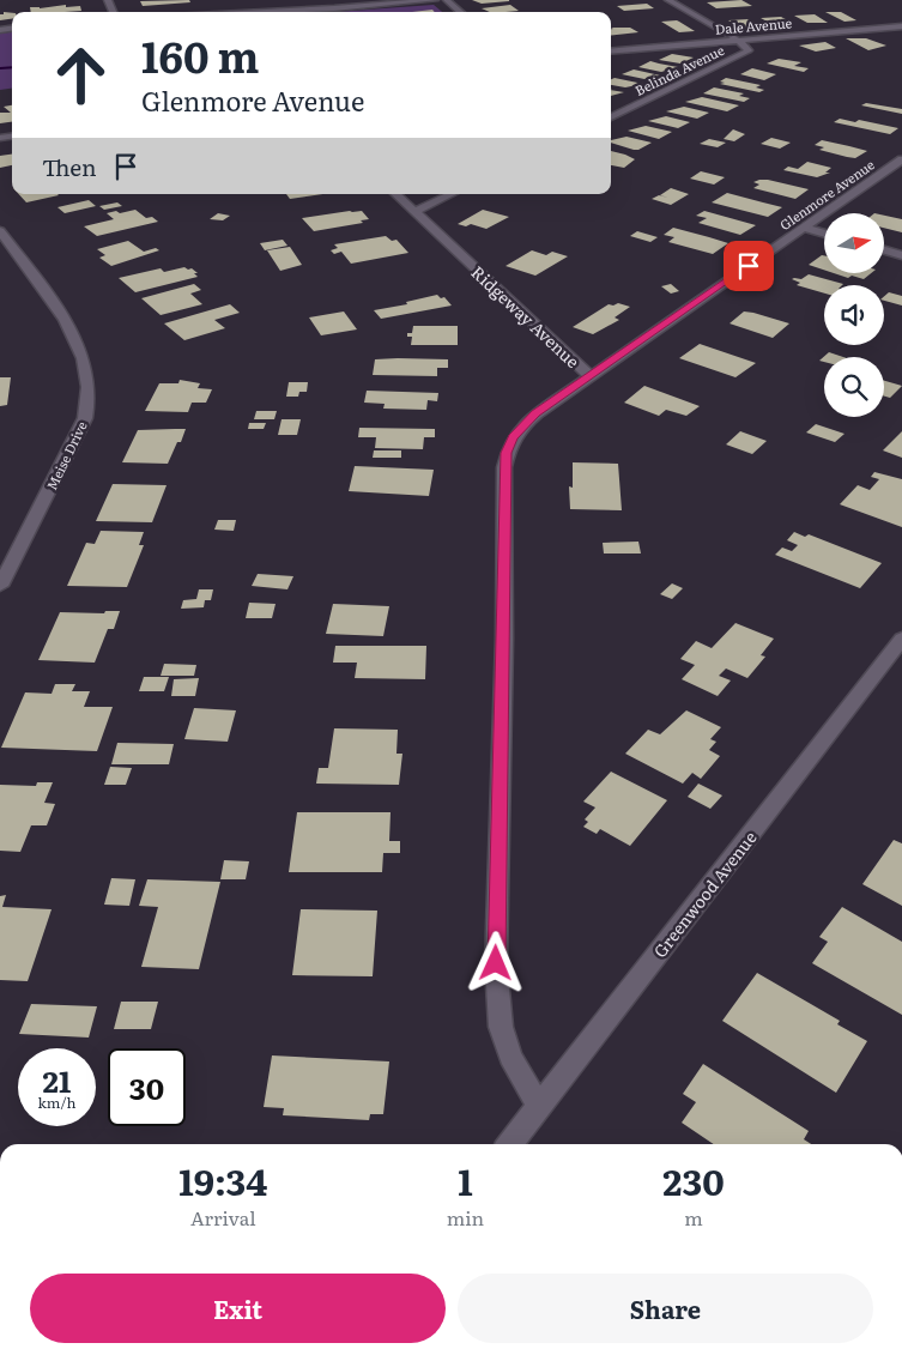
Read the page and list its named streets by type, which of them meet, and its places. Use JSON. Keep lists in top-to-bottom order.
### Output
{
  "streets": {
    "street": [
      "Dale Avenue",
      "Belinda Avenue",
      "Glenmore Avenue",
      "Ridgeway Avenue",
      "Meise Drive",
      "Greenwood Avenue"
    ]
  },
  "crossings": [
    ["Dale Avenue", "Belinda Avenue"],
    ["Glenmore Avenue", "Ridgeway Avenue"],
    ["Ridgeway Avenue", "Greenwood Avenue"]
  ],
  "north": "right",
  "page": {
    "turn": ["160 m", "Glenmore Avenue"],
    "then": "Then",
    "speed": "21 km/h",
    "limit": "30",
    "eta": [
      "19:34",
      "Arrival",
      "1",
      "min",
      "230",
      "m"
    ],
    "buttons": ["Exit", "Share"]
  }
}
